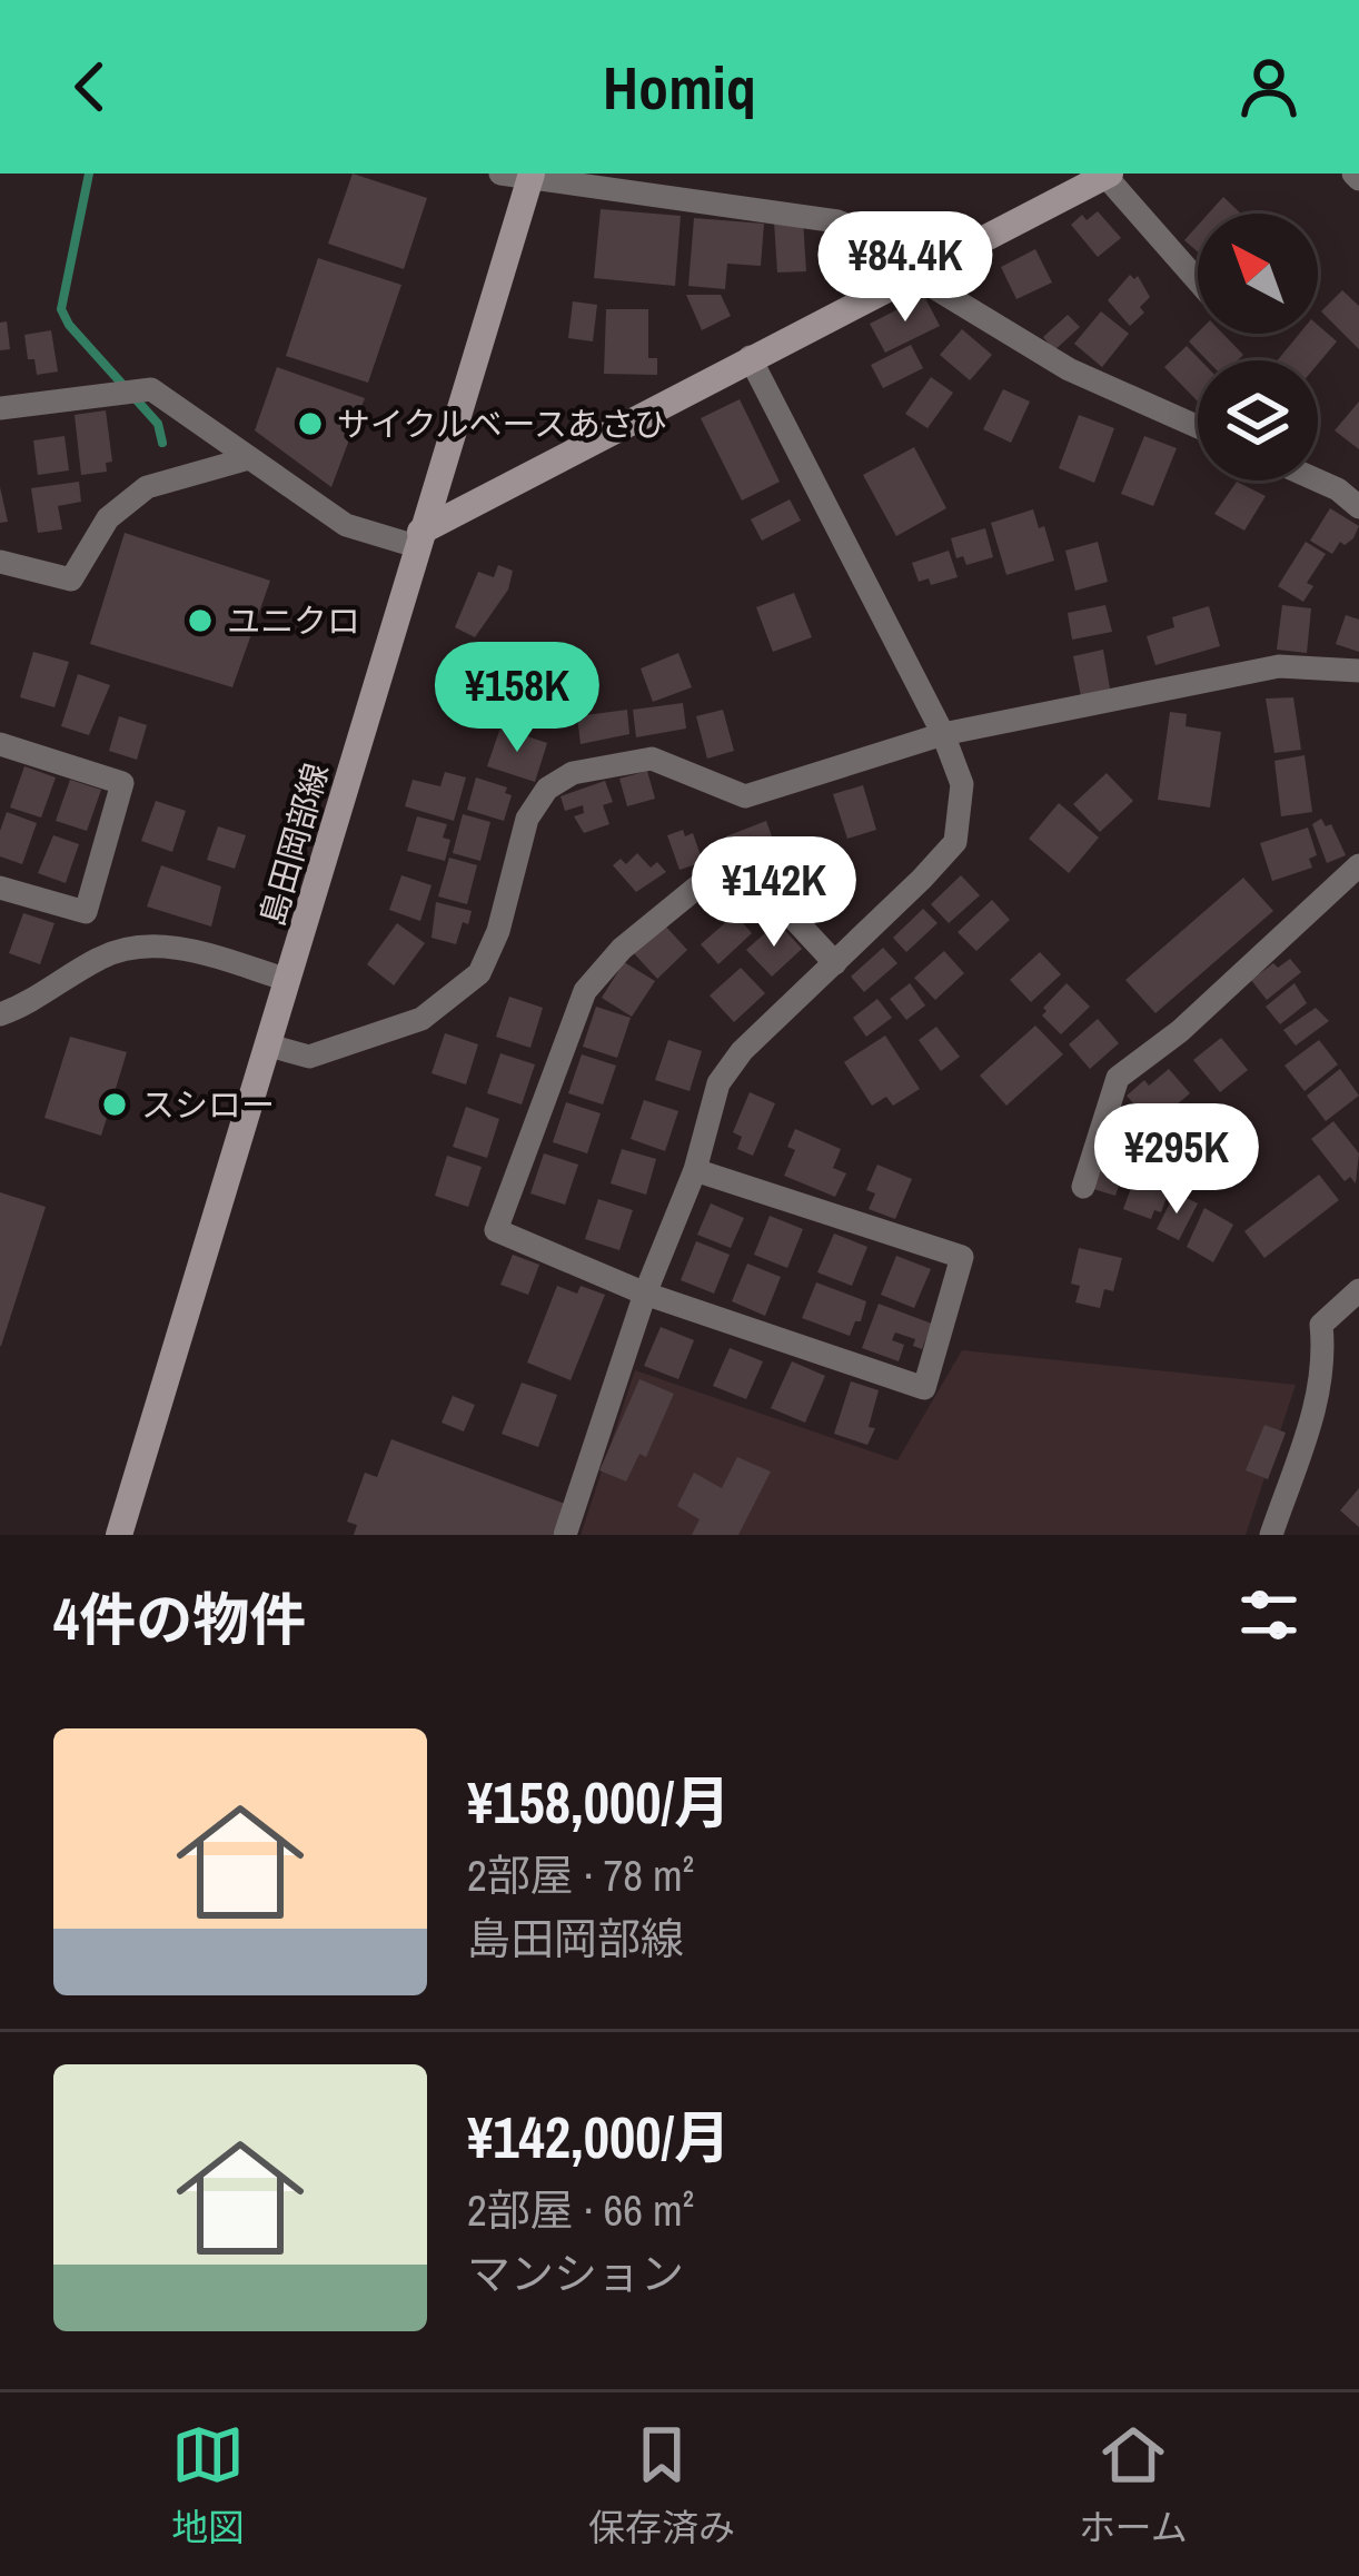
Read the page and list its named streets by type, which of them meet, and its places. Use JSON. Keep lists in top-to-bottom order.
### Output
{
  "streets": {
    "main road": ["島田岡部線"]
  },
  "places": ["サイクルベースあさひ", "ユニクロ", "スシロー"],
  "north": "top left",
  "page": {
    "header": "Homiq",
    "price": [
      "¥84.4K",
      "¥158K",
      "¥142K",
      "¥295K"
    ],
    "heading": "4件の物件",
    "list": [
      {
        "name": "¥158,000/月",
        "note": "2部屋 · 78 m² · 島田岡部線"
      },
      {
        "name": "¥142,000/月",
        "note": "2部屋 · 66 m² · マンション"
      }
    ],
    "tabs": ["地図", "保存済み", "ホーム"]
  }
}
